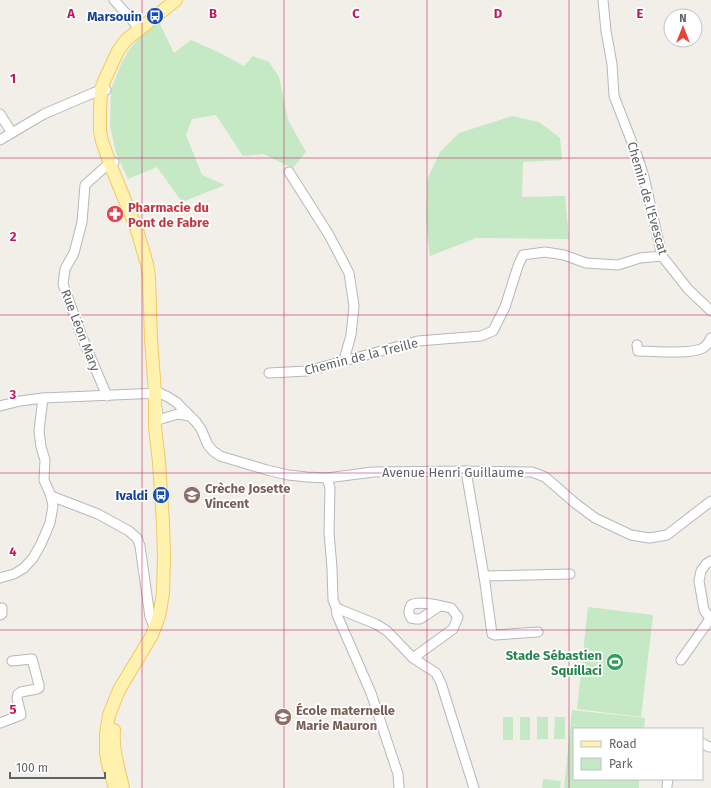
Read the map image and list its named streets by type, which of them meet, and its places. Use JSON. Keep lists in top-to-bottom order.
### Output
{
  "streets": {
    "street": [
      "Chemin de l'Evescat",
      "Rue Léon Mary",
      "Chemin de la Treille",
      "Avenue Henri Guillaume"
    ]
  },
  "crossings": [
    ["Chemin de l'Evescat", "Chemin de la Treille"]
  ],
  "places": {
    "bus stop": ["Marsouin", "Ivaldi"],
    "pharmacy": ["Pharmacie du Pont de Fabre"],
    "school or university": ["Crèche Josette Vincent", "École maternelle Marie Mauron"],
    "sports": ["Stade Sébastien Squillaci"]
  },
  "legend": ["Road", "Park"],
  "scale_bar": "100 m",
  "north": "top",
  "grid": {
    "columns": [
      "A",
      "B",
      "C",
      "D",
      "E"
    ],
    "rows": [
      "1",
      "2",
      "3",
      "4",
      "5"
    ]
  }
}
